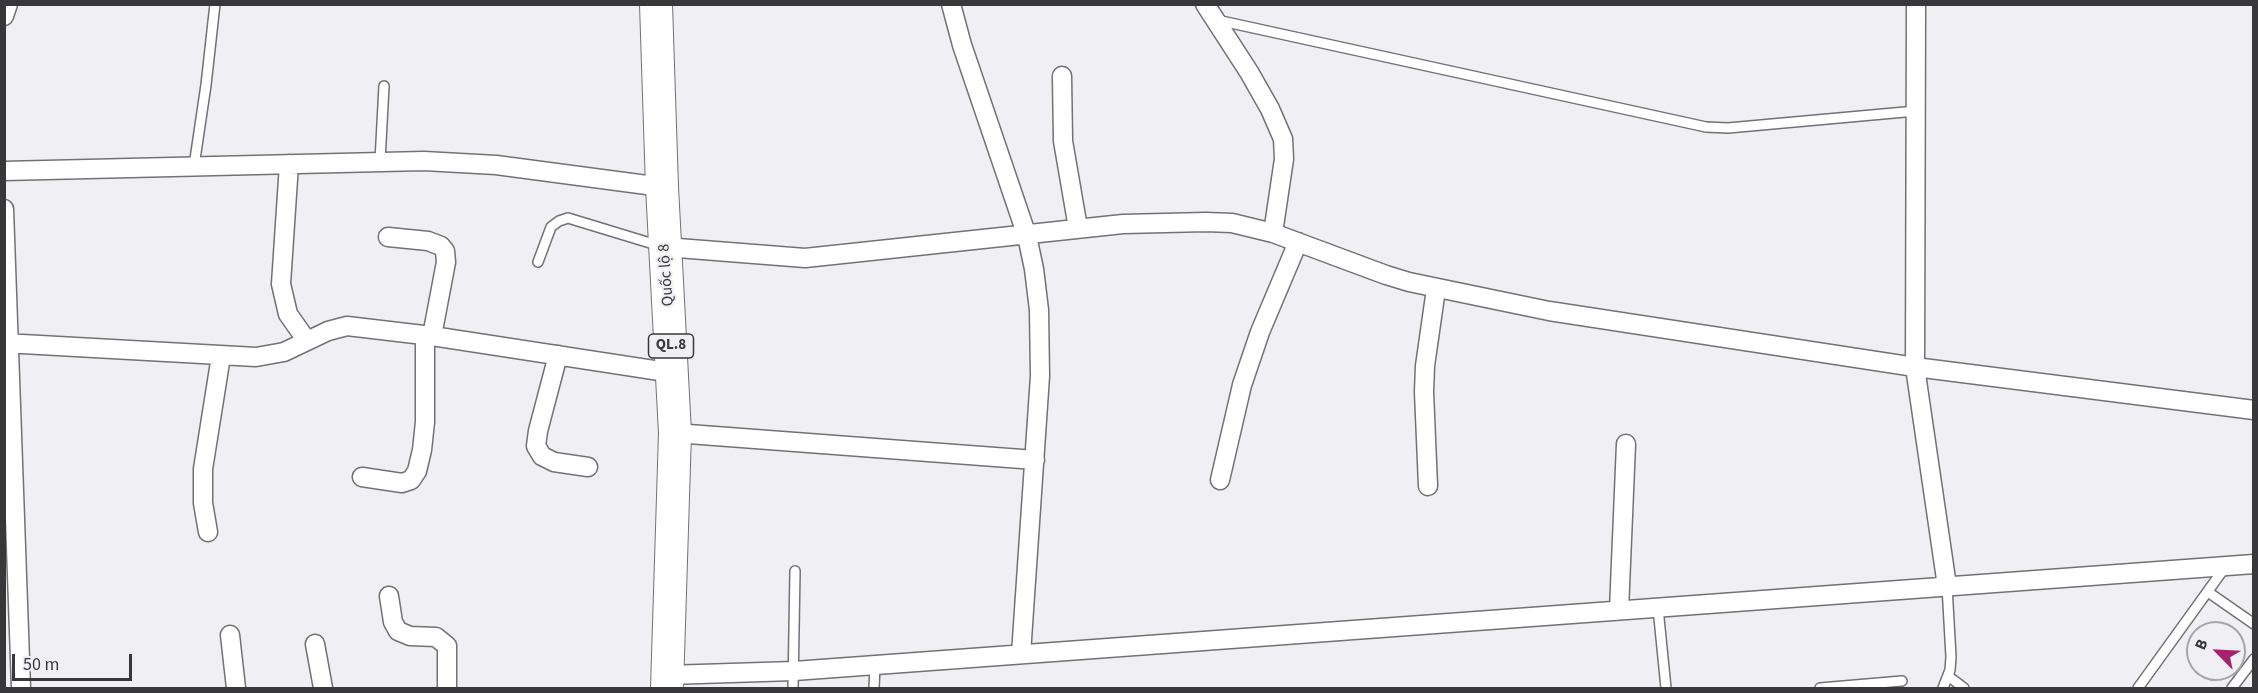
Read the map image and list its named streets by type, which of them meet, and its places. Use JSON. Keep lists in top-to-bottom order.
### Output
{
  "streets": {
    "highway": ["Quốc lộ 8", "QL.8"]
  },
  "scale_bar": "50 m",
  "north": "top left"
}
